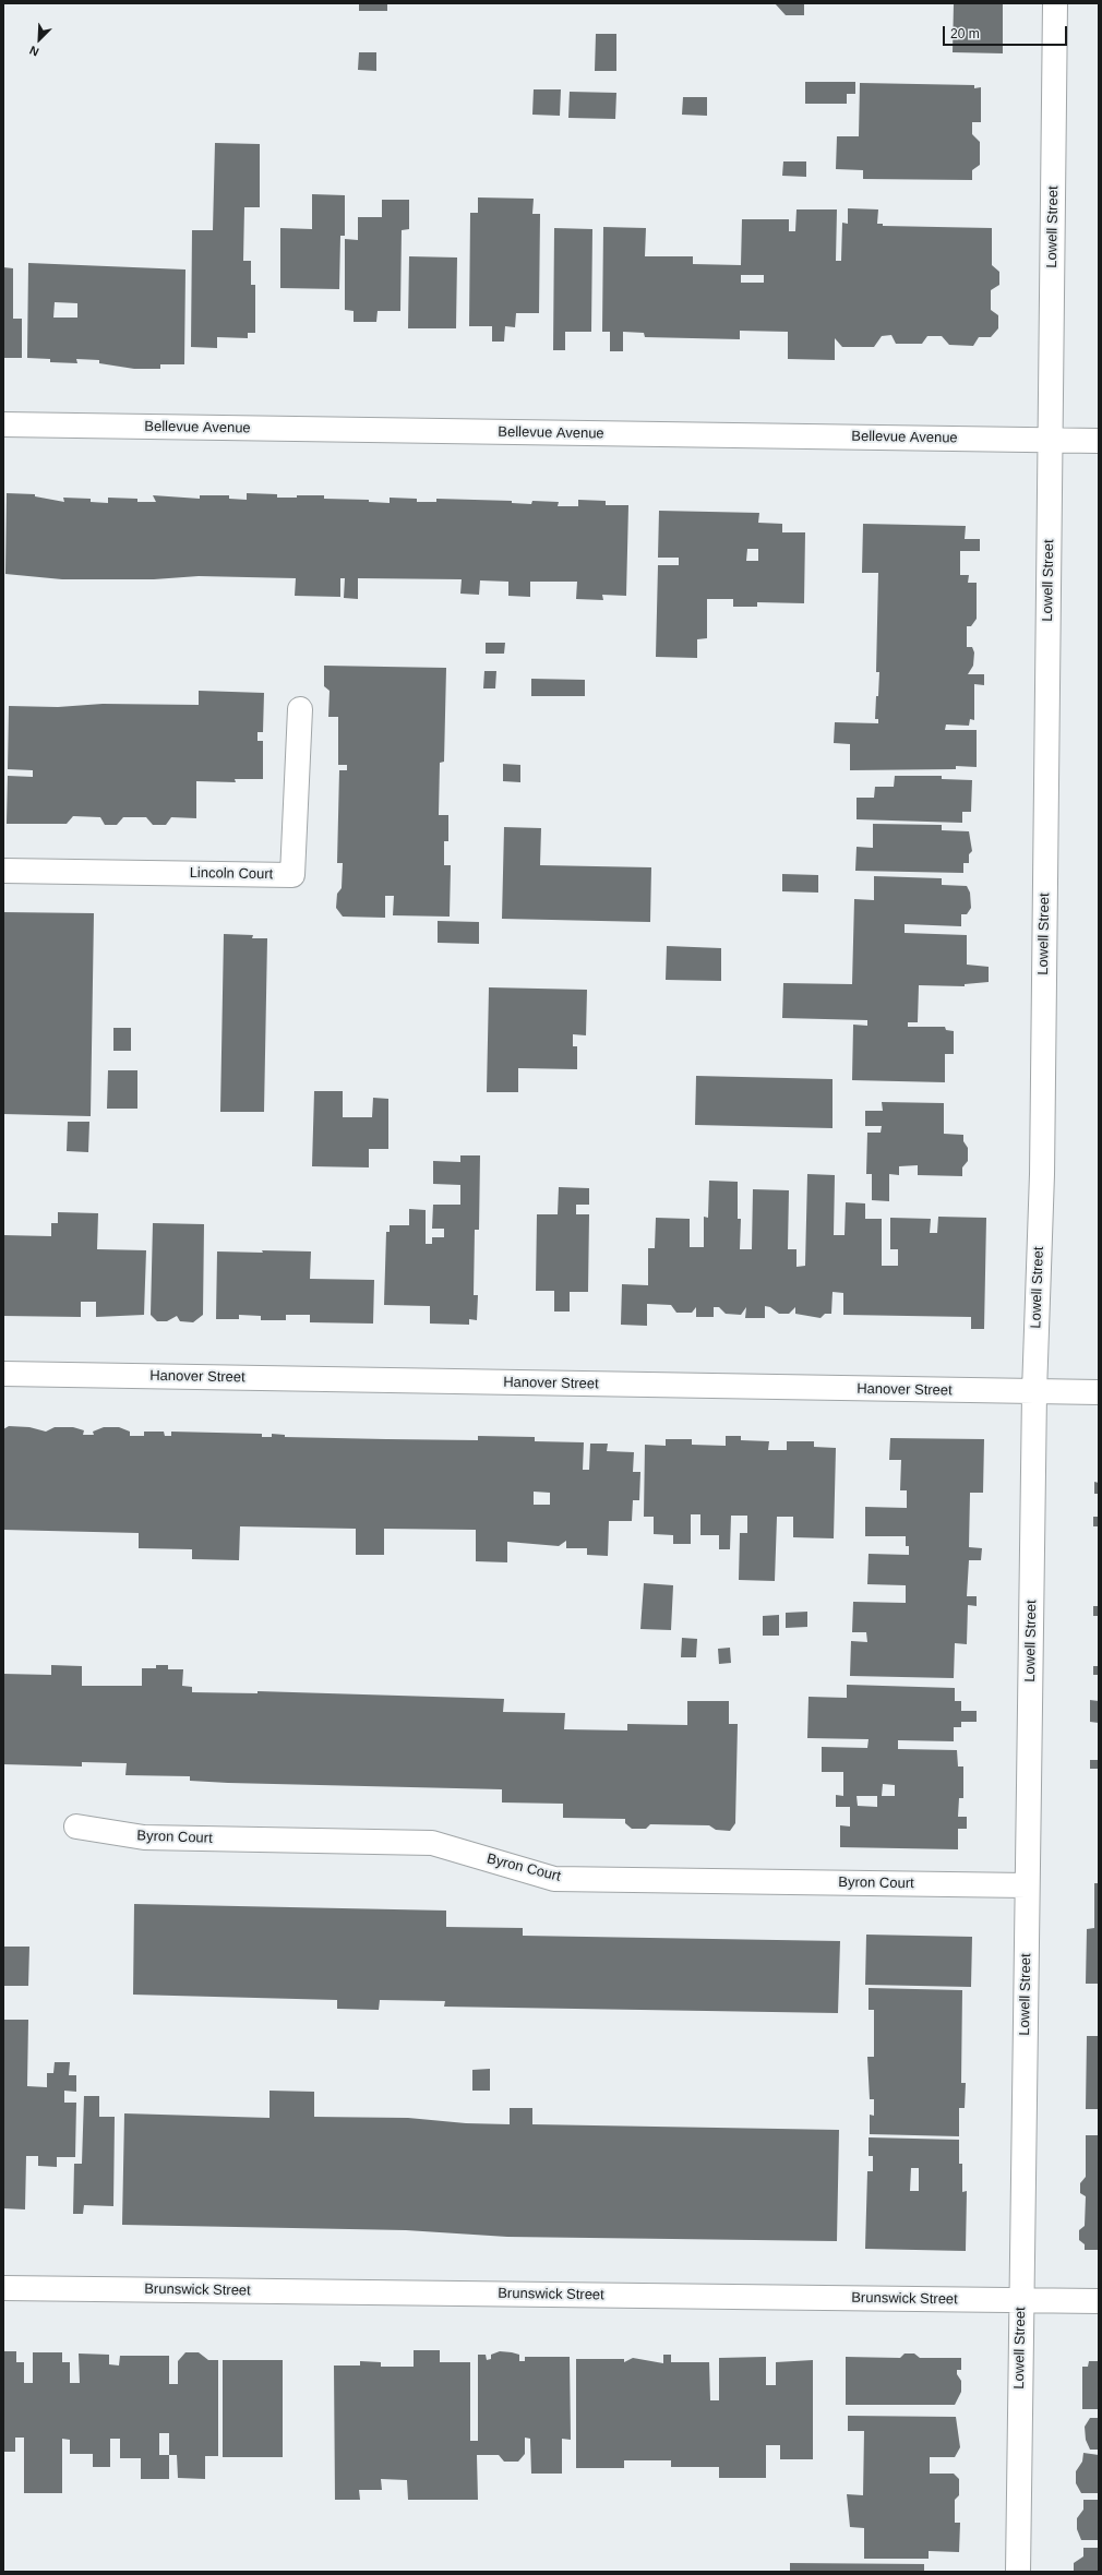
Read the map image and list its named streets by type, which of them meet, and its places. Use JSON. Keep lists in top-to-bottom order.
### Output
{
  "streets": {
    "street": [
      "Lowell Street",
      "Bellevue Avenue",
      "Lincoln Court",
      "Hanover Street",
      "Byron Court",
      "Brunswick Street"
    ]
  },
  "crossings": [
    ["Lowell Street", "Bellevue Avenue"],
    ["Lowell Street", "Hanover Street"],
    ["Lowell Street", "Byron Court"],
    ["Lowell Street", "Brunswick Street"]
  ],
  "scale_bar": "20 m",
  "north": "bottom left"
}
